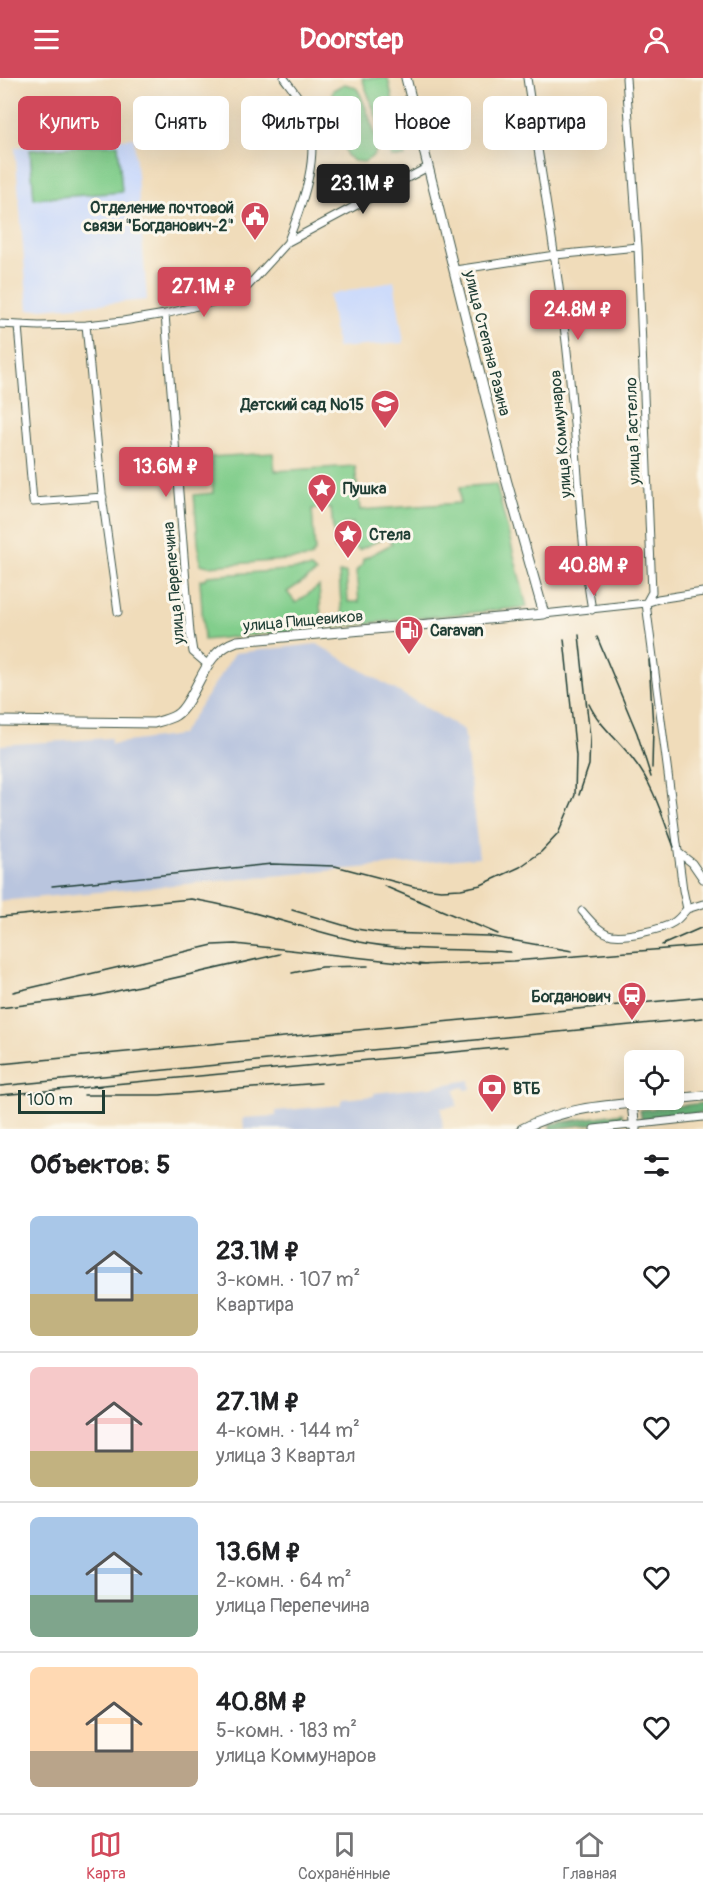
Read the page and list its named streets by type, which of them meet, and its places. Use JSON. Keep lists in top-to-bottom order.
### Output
{
  "streets": {
    "main road": ["улица Степана Разина", "улица Пищевиков"],
    "street": ["улица Гастелло", "улица Коммунаров", "улица Перепечина"]
  },
  "crossings": [
    ["улица Степана Разина", "улица Пищевиков"],
    ["улица Гастелло", "улица Пищевиков"],
    ["улица Коммунаров", "улица Пищевиков"],
    ["улица Перепечина", "улица Пищевиков"]
  ],
  "places": {
    "public building": ["Отделение почтовой связи \"Богданович-2\""],
    "school or university": ["Детский сад №15"],
    "place": ["Пушка", "Стела"],
    "fuel station": ["Caravan"],
    "station": ["Богданович"],
    "bank": ["ВТБ"]
  },
  "scale_bar": "100 m",
  "page": {
    "header": "Doorstep",
    "chip": [
      "Купить",
      "Снять",
      "Фильтры",
      "Новое",
      "Квартира"
    ],
    "price": [
      "23.1M ₽",
      "27.1M ₽",
      "24.8M ₽",
      "13.6M ₽",
      "40.8M ₽"
    ],
    "scale": "100 m",
    "heading": "Объектов: 5",
    "list": [
      {
        "name": "23.1M ₽",
        "note": "3-комн. · 107 m² · Квартира"
      },
      {
        "name": "27.1M ₽",
        "note": "4-комн. · 144 m² · улица 3 Квартал"
      },
      {
        "name": "13.6M ₽",
        "note": "2-комн. · 64 m² · улица Перепечина"
      },
      {
        "name": "40.8M ₽",
        "note": "5-комн. · 183 m² · улица Коммунаров"
      }
    ],
    "tabs": ["Карта", "Сохранённые", "Главная"]
  }
}
